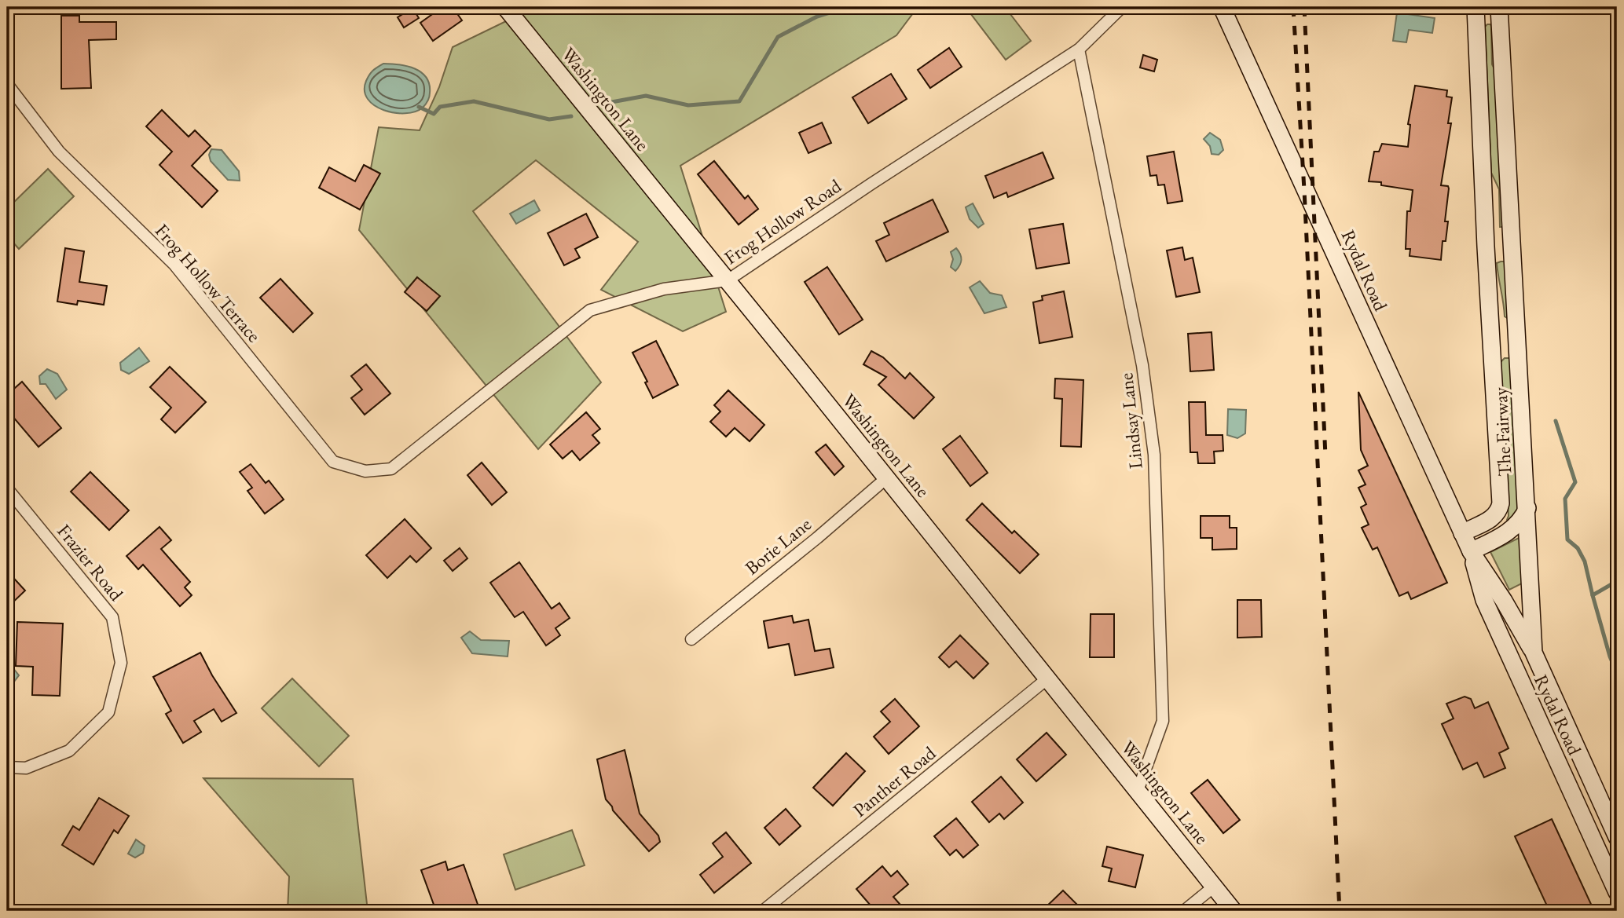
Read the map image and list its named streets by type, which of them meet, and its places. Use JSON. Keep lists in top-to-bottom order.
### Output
{
  "streets": {
    "main road": ["Washington Lane", "Rydal Road", "The Fairway"],
    "street": [
      "Frog Hollow Road",
      "Frog Hollow Terrace",
      "Lindsay Lane",
      "Borie Lane",
      "Frazier Road",
      "Panther Road"
    ]
  },
  "crossings": [
    ["Washington Lane", "Frog Hollow Road"],
    ["Washington Lane", "Lindsay Lane"],
    ["Washington Lane", "Borie Lane"],
    ["Washington Lane", "Panther Road"],
    ["Frog Hollow Road", "Frog Hollow Terrace"],
    ["Frog Hollow Road", "Lindsay Lane"],
    ["Rydal Road", "The Fairway"]
  ]
}
